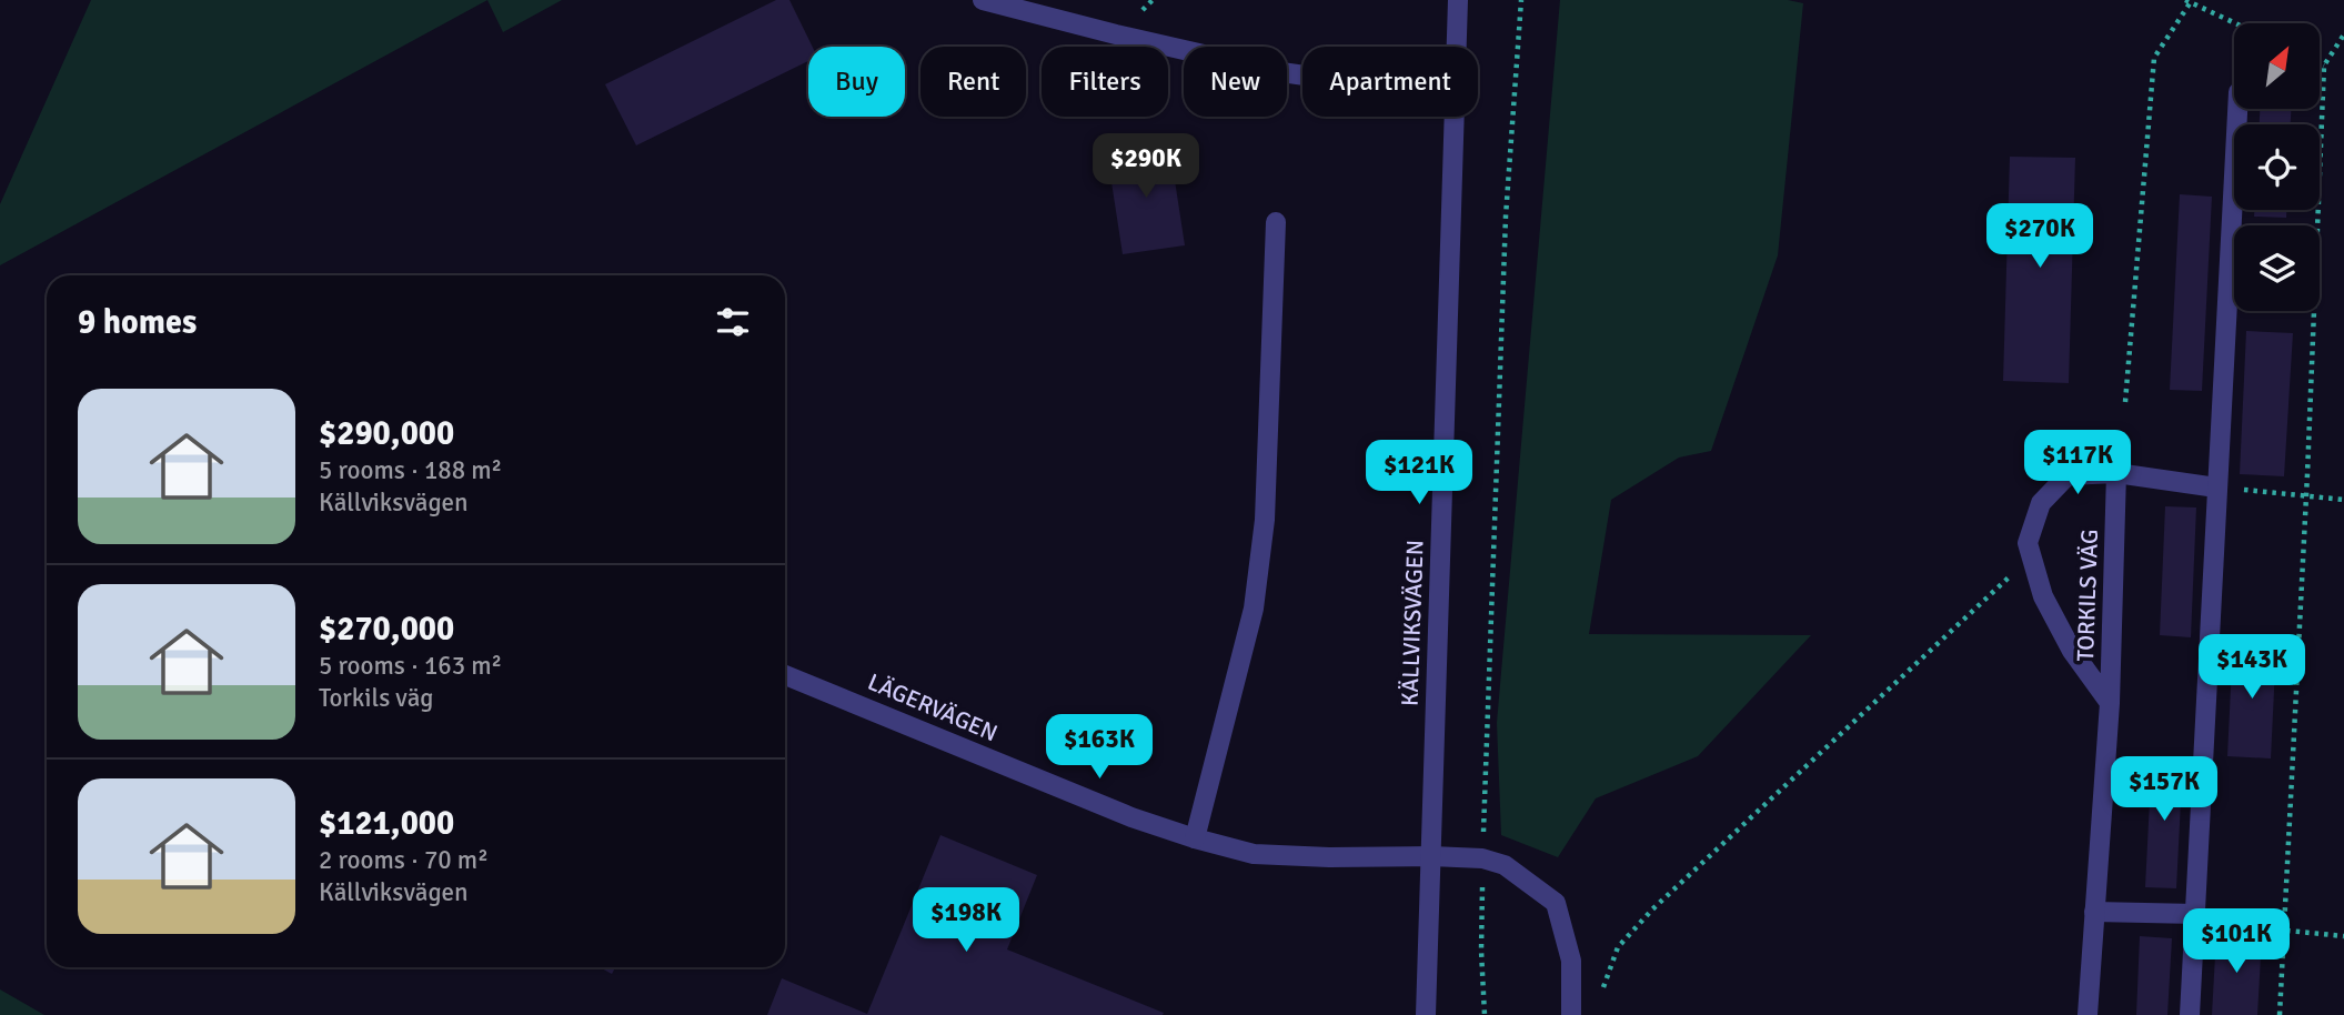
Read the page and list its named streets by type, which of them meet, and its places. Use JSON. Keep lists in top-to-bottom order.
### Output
{
  "streets": {
    "street": ["TORKILS VÄG", "KÄLLVIKSVÄGEN", "LÄGERVÄGEN"]
  },
  "crossings": [
    ["KÄLLVIKSVÄGEN", "LÄGERVÄGEN"]
  ],
  "north": "top right",
  "page": {
    "chip": [
      "Buy",
      "Rent",
      "Filters",
      "New",
      "Apartment"
    ],
    "price": [
      "$290K",
      "$270K",
      "$117K",
      "$121K",
      "$143K",
      "$163K",
      "$157K",
      "$198K",
      "$101K"
    ],
    "heading": "9 homes",
    "list": [
      {
        "name": "$290,000",
        "note": "5 rooms · 188 m² · Källviksvägen"
      },
      {
        "name": "$270,000",
        "note": "5 rooms · 163 m² · Torkils väg"
      },
      {
        "name": "$121,000",
        "note": "2 rooms · 70 m² · Källviksvägen"
      }
    ]
  }
}
